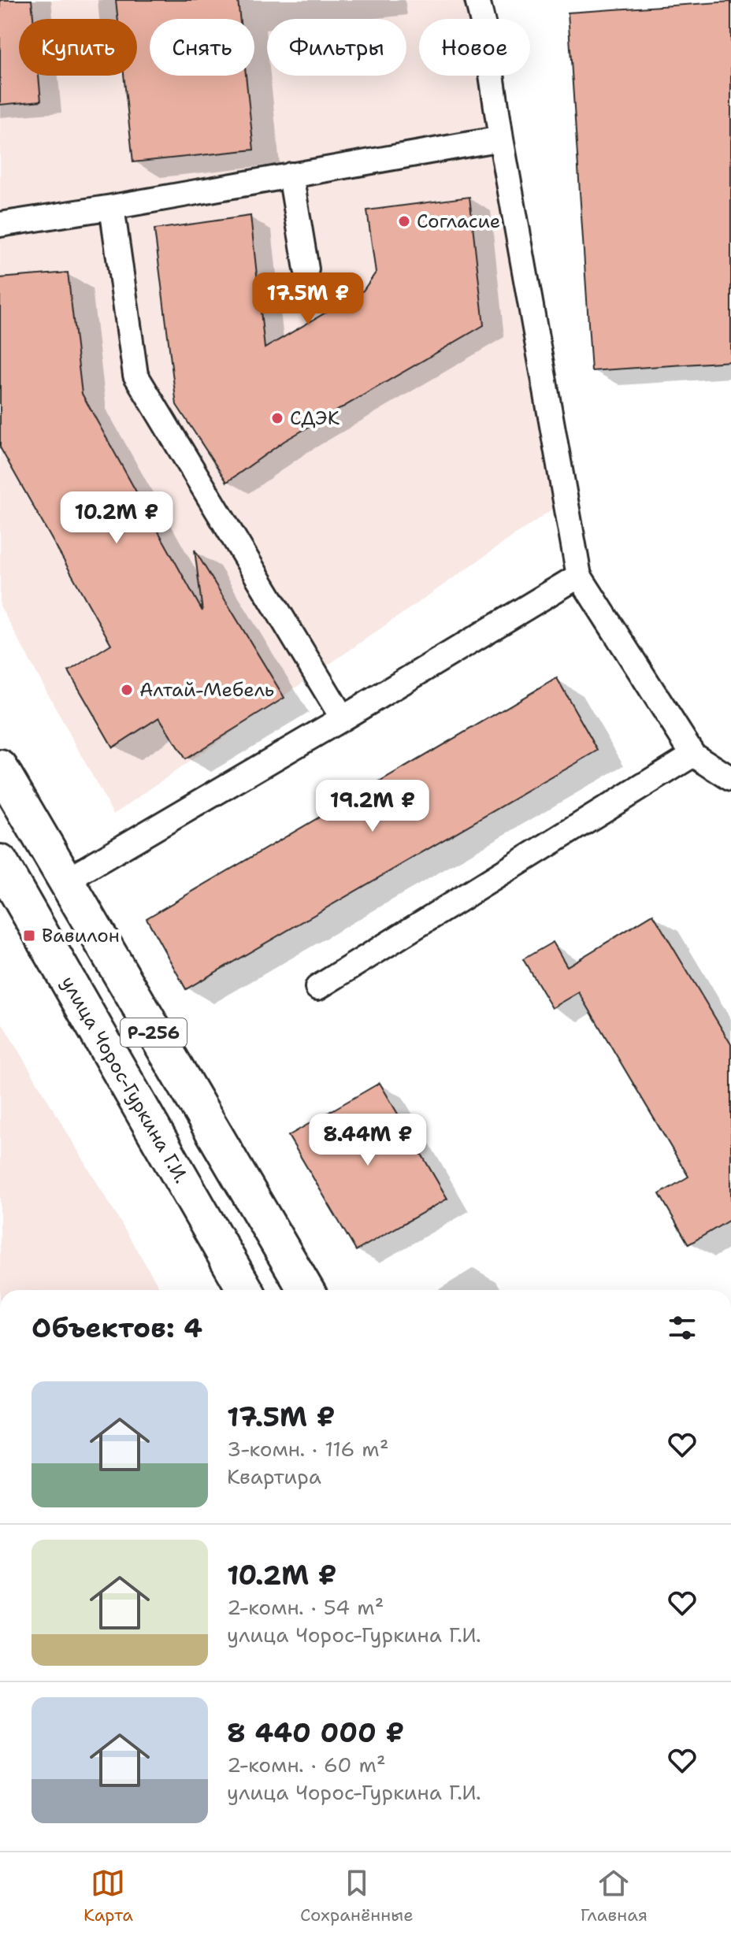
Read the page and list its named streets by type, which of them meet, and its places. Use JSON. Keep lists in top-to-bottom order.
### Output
{
  "streets": {
    "main road": ["Р-256", "улица Чорос-Гуркина Г.И."]
  },
  "places": {
    "other": ["Согласие", "СДЭК", "Алтай-Мебель"],
    "transit": ["Вавилон"]
  },
  "page": {
    "chip": [
      "Купить",
      "Снять",
      "Фильтры",
      "Новое"
    ],
    "price": [
      "17.5M ₽",
      "10.2M ₽",
      "19.2M ₽",
      "8.44M ₽"
    ],
    "heading": "Объектов: 4",
    "list": [
      {
        "name": "17.5M ₽",
        "note": "3-комн. · 116 m² · Квартира"
      },
      {
        "name": "10.2M ₽",
        "note": "2-комн. · 54 m² · улица Чорос-Гуркина Г.И."
      },
      {
        "name": "8 440 000 ₽",
        "note": "2-комн. · 60 m² · улица Чорос-Гуркина Г.И."
      }
    ],
    "tabs": ["Карта", "Сохранённые", "Главная"]
  }
}
